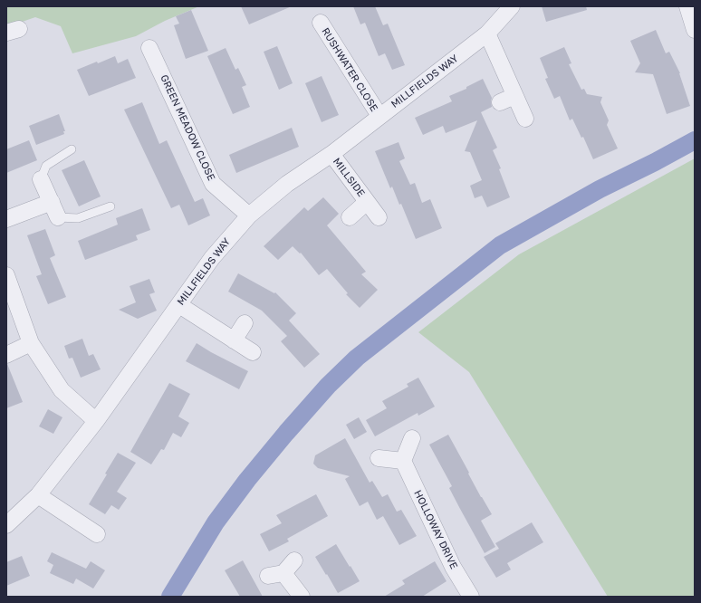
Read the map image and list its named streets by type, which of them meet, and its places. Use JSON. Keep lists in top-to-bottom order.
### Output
{
  "streets": {
    "street": [
      "RUSHWATER CLOSE",
      "MILLFIELDS WAY",
      "GREEN MEADOW CLOSE",
      "MILLSIDE",
      "HOLLOWAY DRIVE"
    ]
  },
  "crossings": [
    ["RUSHWATER CLOSE", "MILLFIELDS WAY"],
    ["MILLFIELDS WAY", "GREEN MEADOW CLOSE"],
    ["MILLFIELDS WAY", "MILLSIDE"]
  ]
}
